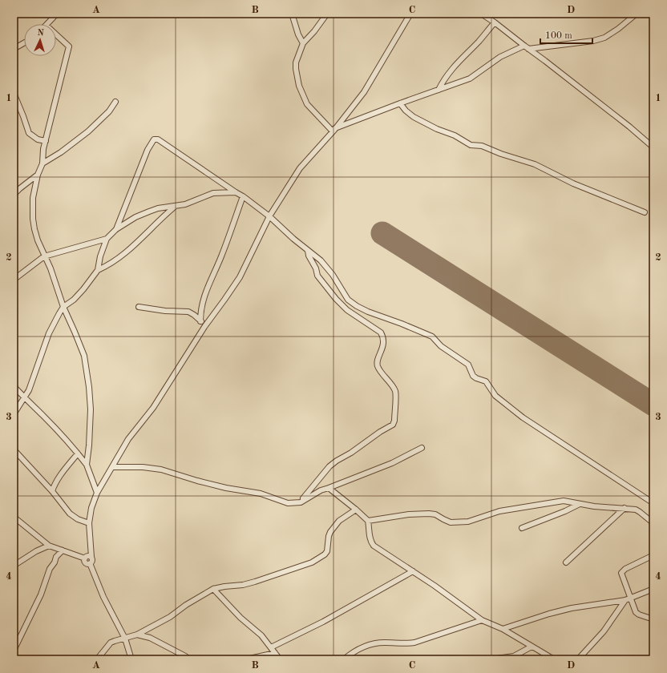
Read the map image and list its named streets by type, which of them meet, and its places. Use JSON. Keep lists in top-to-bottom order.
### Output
{
  "scale_bar": "100 m",
  "north": "top",
  "grid": {
    "columns": [
      "A",
      "B",
      "C",
      "D"
    ],
    "rows": [
      "1",
      "2",
      "3",
      "4"
    ]
  }
}
